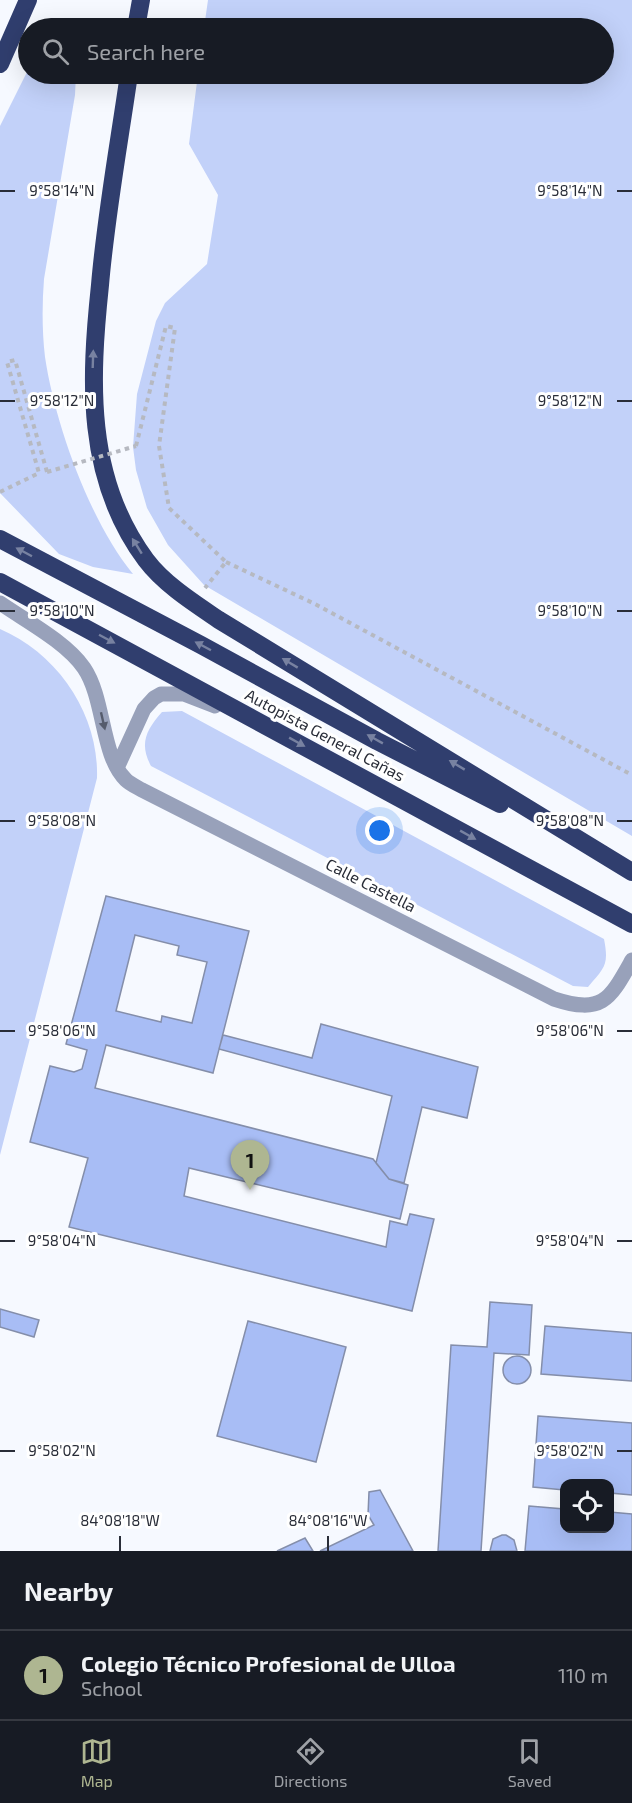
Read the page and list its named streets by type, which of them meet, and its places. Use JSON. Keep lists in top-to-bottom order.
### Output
{
  "streets": {
    "highway": ["Autopista General Cañas"],
    "street": ["Calle Castella"]
  },
  "page": {
    "search": "Search here",
    "pins": "1",
    "heading": "Nearby",
    "list": [
      {
        "mark": "1",
        "name": "Colegio Técnico Profesional de Ulloa",
        "note": "School",
        "value": "110 m"
      }
    ],
    "nav": ["Map", "Directions", "Saved"]
  },
  "coordinates": [
    "9°58'14\"N",
    "9°58'12\"N",
    "9°58'10\"N",
    "9°58'08\"N",
    "9°58'06\"N",
    "9°58'04\"N",
    "9°58'02\"N",
    "84°08'18\"W",
    "84°08'16\"W"
  ]
}
